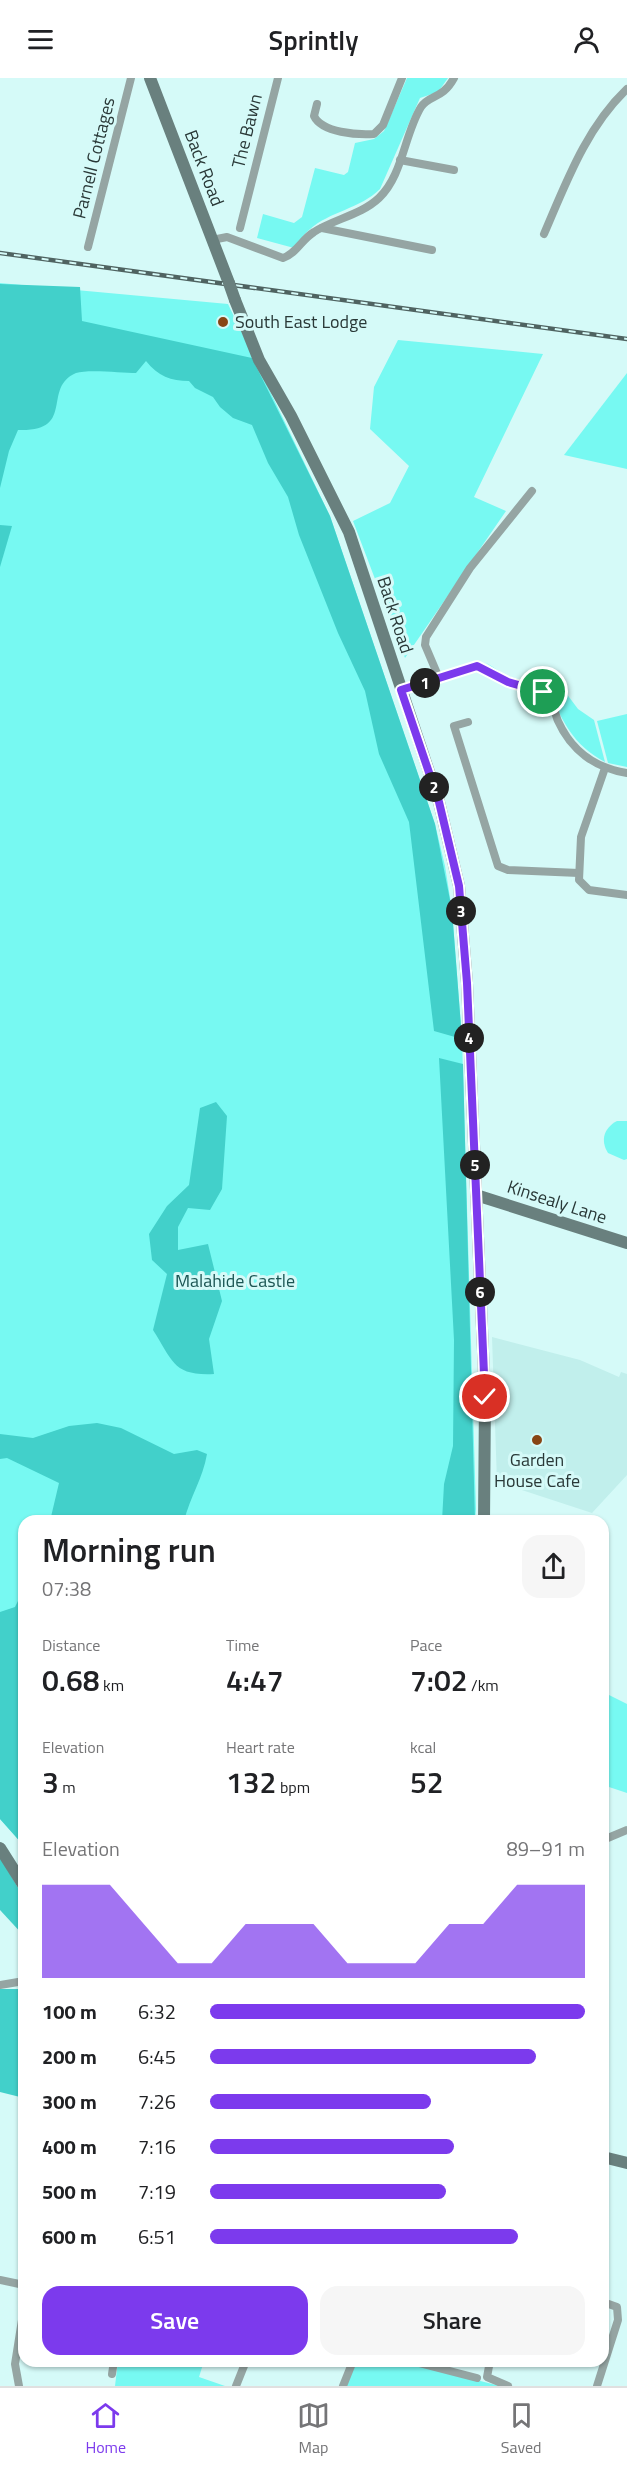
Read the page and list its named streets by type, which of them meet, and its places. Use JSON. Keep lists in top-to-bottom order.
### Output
{
  "streets": {
    "street": [
      "The Bawn",
      "Parnell Cottages",
      "Back Road",
      "Kinsealy Lane"
    ]
  },
  "crossings": [
    ["Back Road", "Kinsealy Lane"]
  ],
  "parks": ["Malahide Castle"],
  "places": ["South East Lodge", "Garden House Cafe"],
  "page": {
    "header": "Sprintly",
    "pins": [
      "1",
      "2",
      "3",
      "4",
      "5",
      "6"
    ],
    "heading": ["Morning run", "07:38"],
    "stats": [
      ["Distance", "0.68 km"],
      ["Time", "4:47"],
      ["Pace", "7:02 /km"],
      ["Elevation", "3 m"],
      ["Heart rate", "132 bpm"],
      ["kcal", "52"]
    ],
    "chart": ["Elevation", "89–91 m"],
    "list": [
      {
        "name": "100 m",
        "note": "6:32"
      },
      {
        "name": "200 m",
        "note": "6:45"
      },
      {
        "name": "300 m",
        "note": "7:26"
      },
      {
        "name": "400 m",
        "note": "7:16"
      },
      {
        "name": "500 m",
        "note": "7:19"
      },
      {
        "name": "600 m",
        "note": "6:51"
      }
    ],
    "buttons": ["Save", "Share"],
    "tabs": ["Home", "Map", "Saved"]
  }
}
